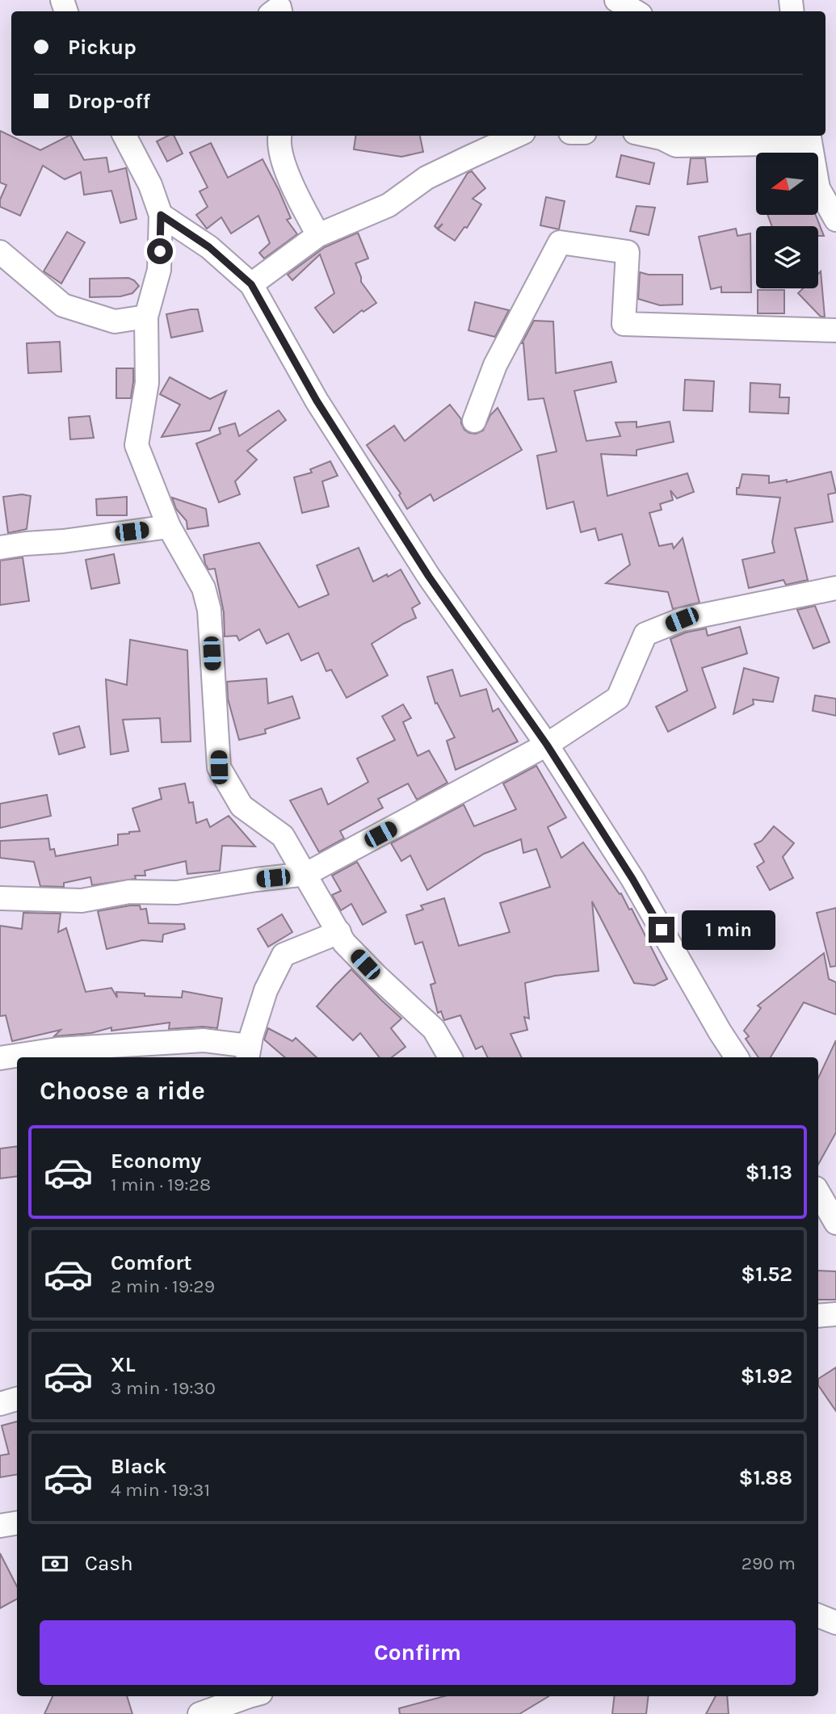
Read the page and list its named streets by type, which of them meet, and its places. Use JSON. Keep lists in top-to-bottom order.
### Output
{
  "north": "left",
  "page": {
    "banner": ["Pickup", "Drop-off"],
    "bubble": "1 min",
    "heading": "Choose a ride",
    "list": [
      {
        "name": "Economy",
        "note": "1 min · 19:28",
        "value": "$1.13"
      },
      {
        "name": "Comfort",
        "note": "2 min · 19:29",
        "value": "$1.52"
      },
      {
        "name": "XL",
        "note": "3 min · 19:30",
        "value": "$1.92"
      },
      {
        "name": "Black",
        "note": "4 min · 19:31",
        "value": "$1.88"
      }
    ],
    "pay": ["Cash", "290 m"],
    "buttons": "Confirm"
  }
}
